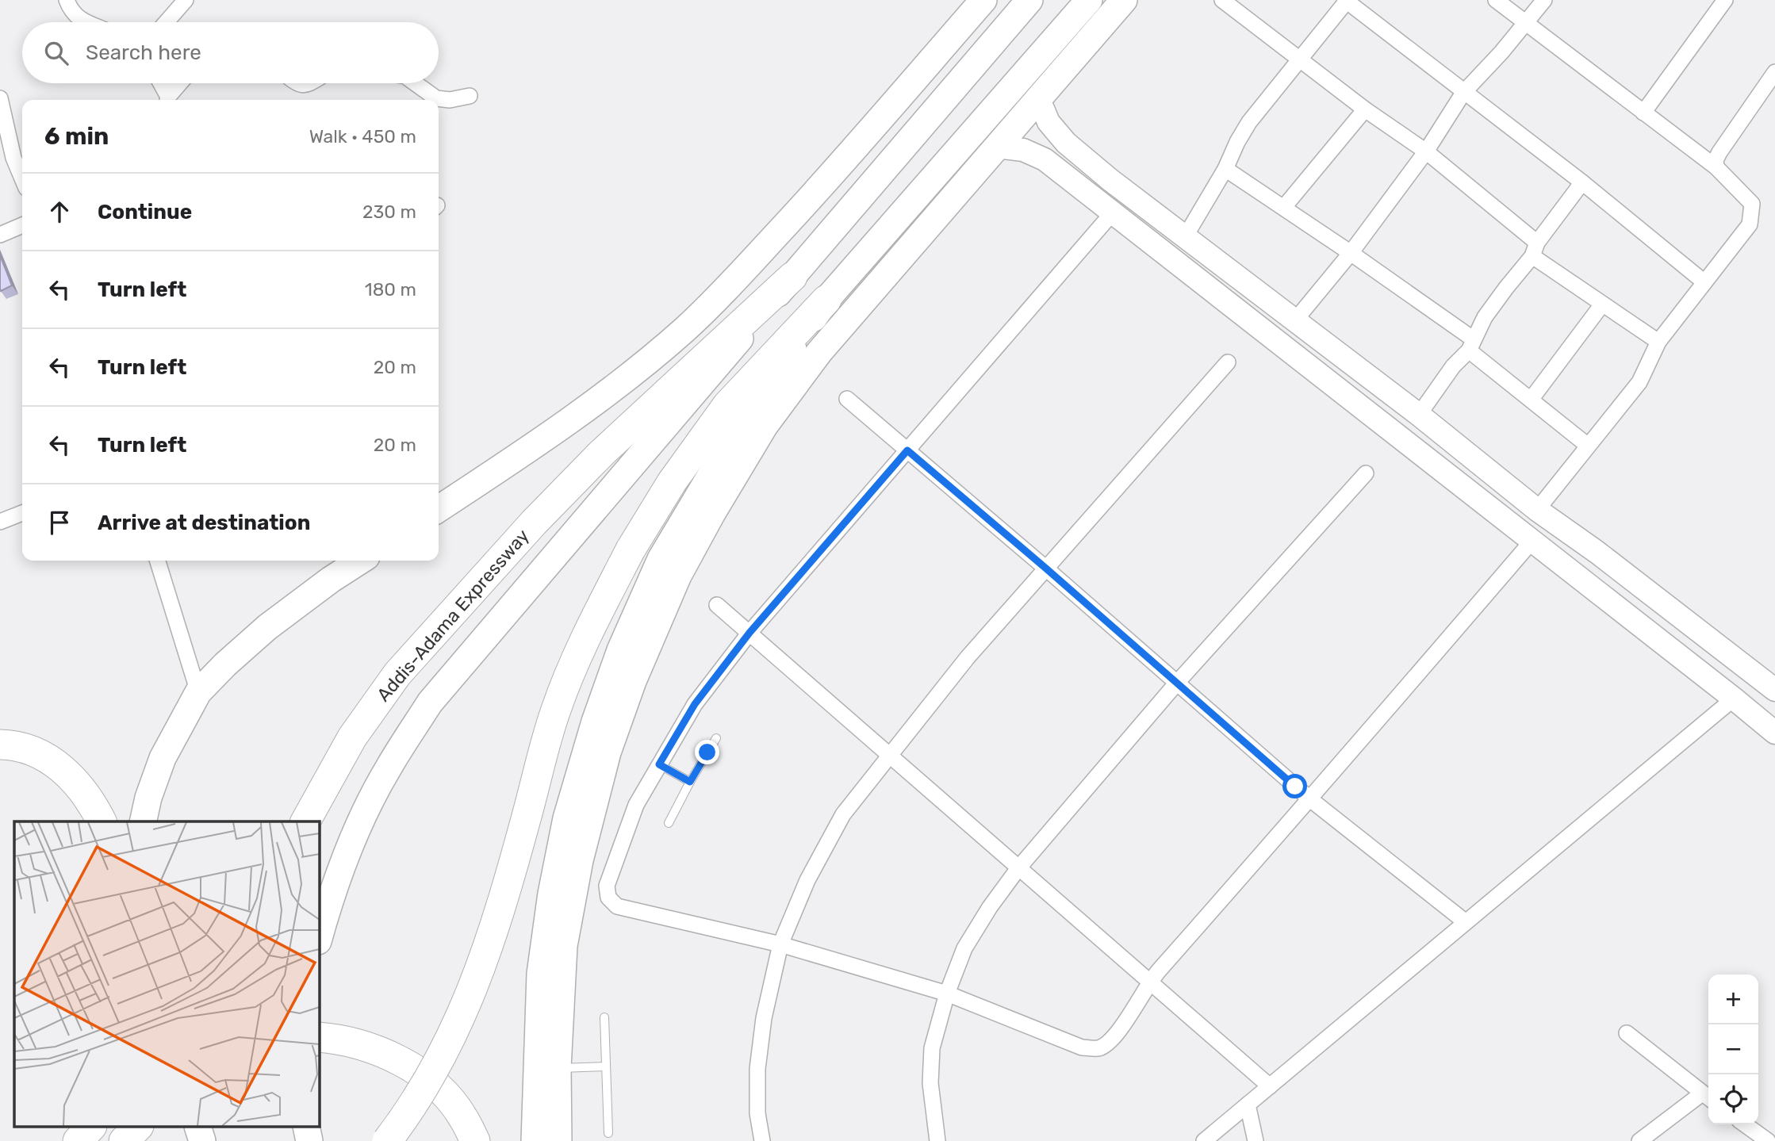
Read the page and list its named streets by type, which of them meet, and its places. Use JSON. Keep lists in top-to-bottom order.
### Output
{
  "streets": {
    "highway": ["Addis-Adama Expressway"]
  },
  "page": {
    "search": "Search here",
    "heading": ["6 min", "Walk · 450 m"],
    "list": [
      ["Continue", "230 m"],
      ["Turn left", "180 m"],
      ["Turn left", "20 m"],
      ["Turn left", "20 m"],
      "Arrive at destination"
    ],
    "map_buttons": ["+", "−"]
  }
}
